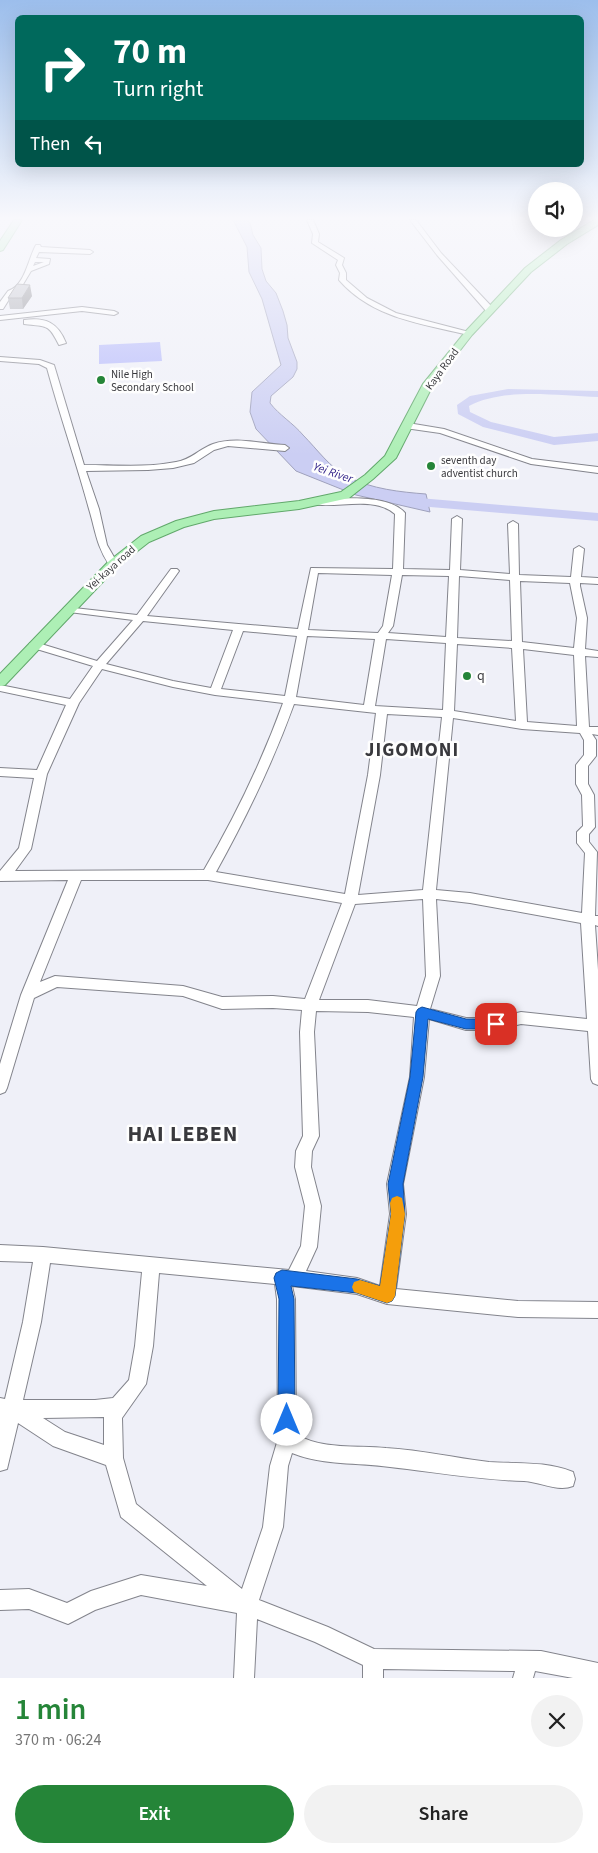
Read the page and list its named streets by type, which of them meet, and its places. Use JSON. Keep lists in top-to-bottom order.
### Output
{
  "streets": {
    "main road": ["Kaya Road", "Yei-kaya road"]
  },
  "crossings": [
    ["Kaya Road", "Yei-kaya road"]
  ],
  "districts": ["JIGOMONI", "HAI LEBEN"],
  "water": ["Yei River"],
  "places": ["Nile High Secondary School", "seventh day adventist church", "q"],
  "page": {
    "turn": ["70 m", "Turn right"],
    "then": "Then",
    "heading": ["1 min", "370 m · 06:24"],
    "buttons": ["Exit", "Share"]
  }
}
